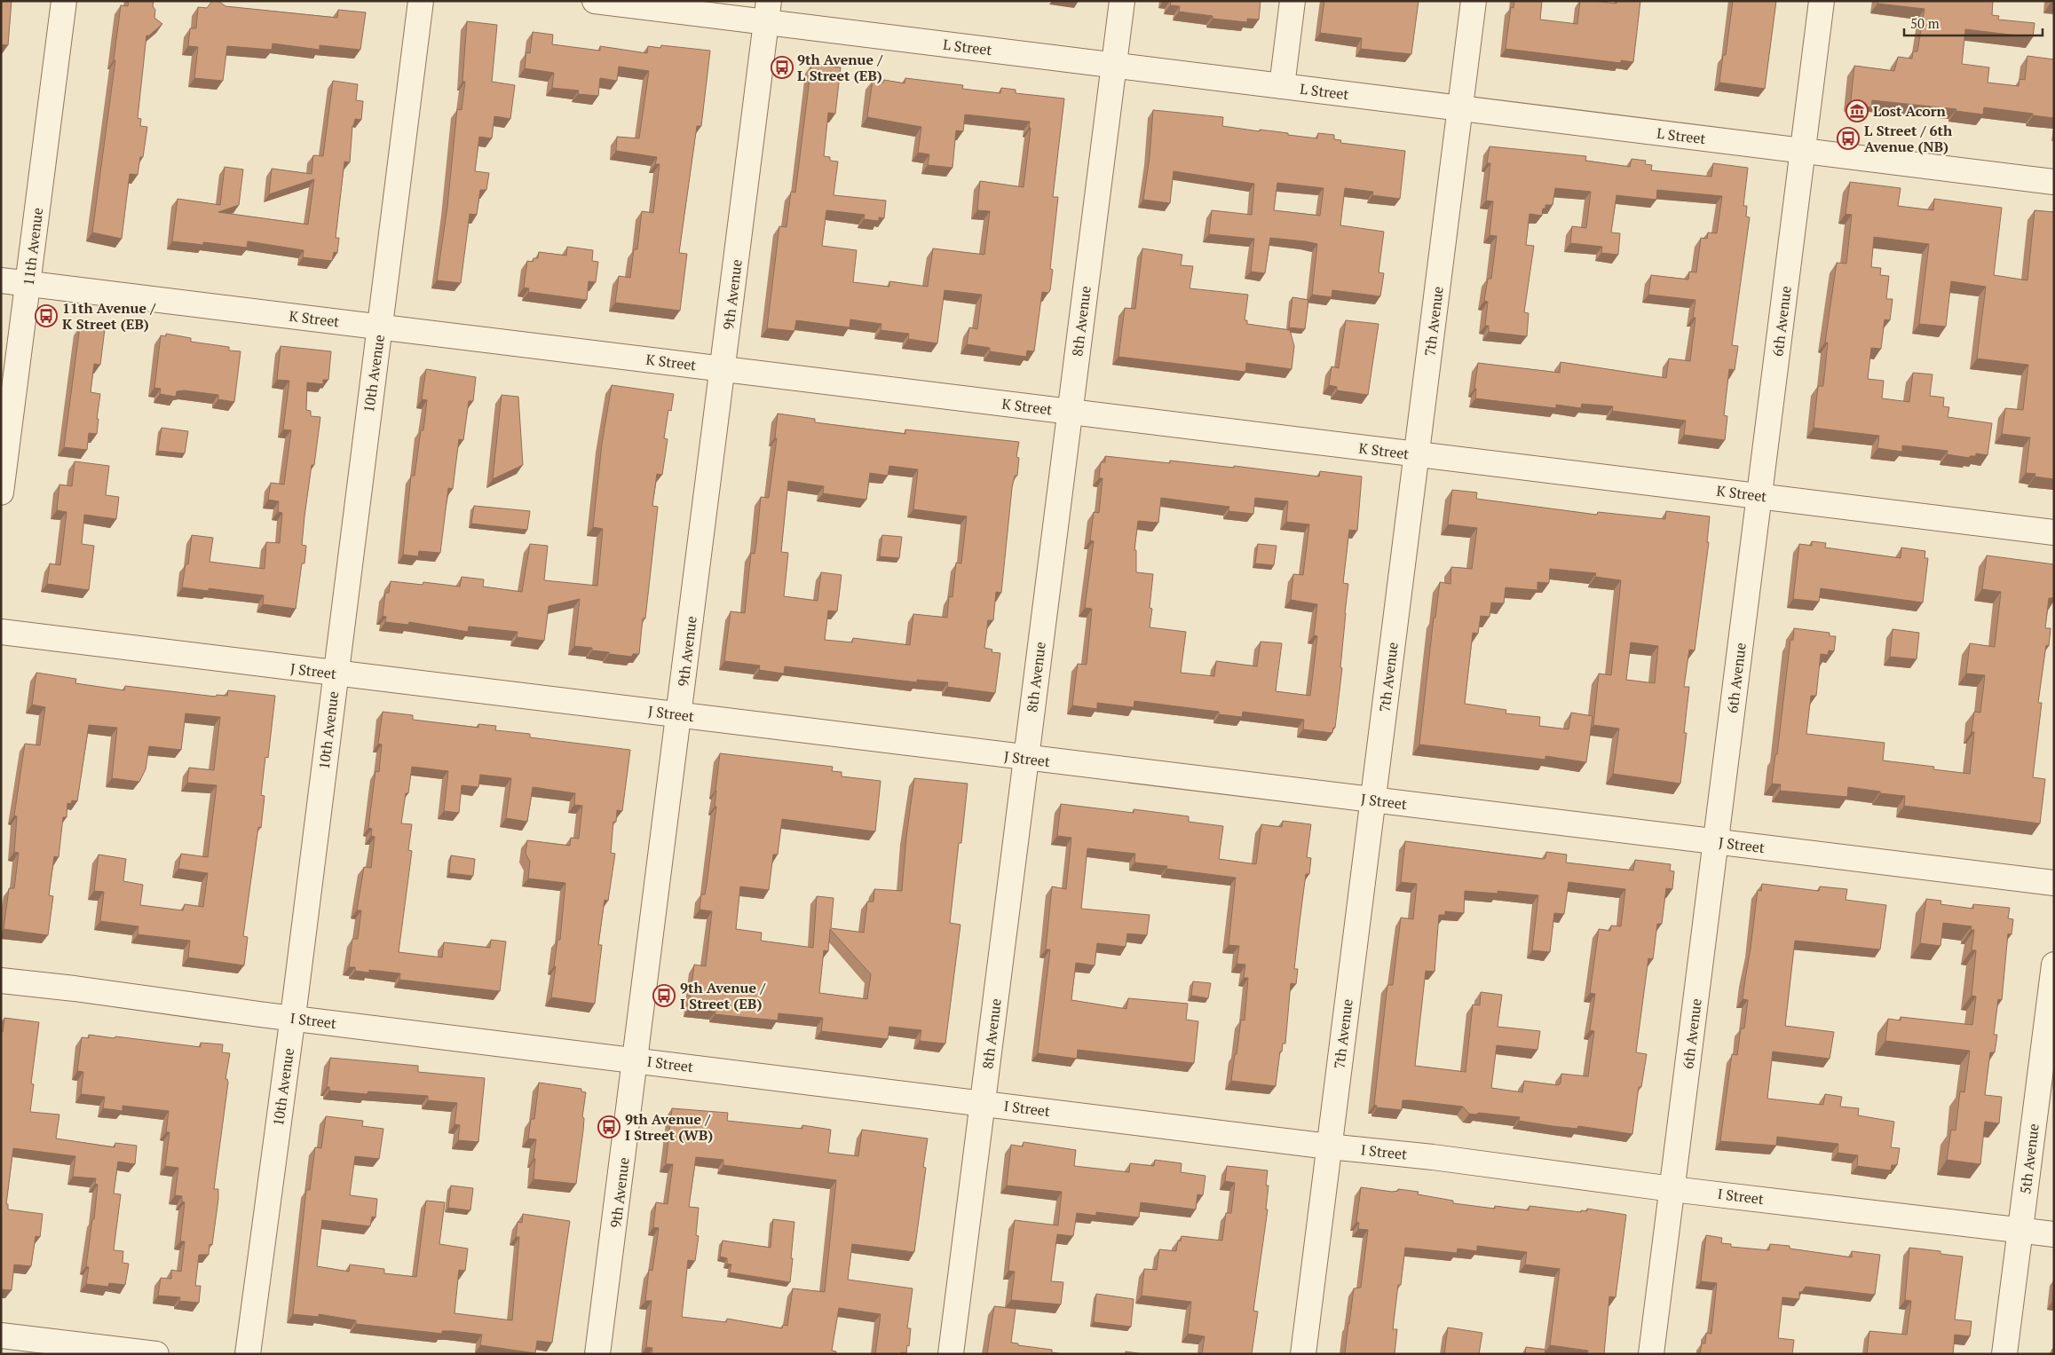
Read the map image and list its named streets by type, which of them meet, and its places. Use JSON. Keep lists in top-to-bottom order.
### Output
{
  "streets": {
    "street": [
      "L Street",
      "11th Avenue",
      "9th Avenue",
      "K Street",
      "8th Avenue",
      "7th Avenue",
      "6th Avenue",
      "10th Avenue",
      "J Street",
      "I Street",
      "5th Avenue"
    ]
  },
  "crossings": [
    ["L Street", "9th Avenue"],
    ["L Street", "8th Avenue"],
    ["L Street", "7th Avenue"],
    ["L Street", "6th Avenue"],
    ["11th Avenue", "K Street"],
    ["9th Avenue", "K Street"],
    ["9th Avenue", "J Street"],
    ["9th Avenue", "I Street"],
    ["K Street", "8th Avenue"],
    ["K Street", "7th Avenue"],
    ["K Street", "6th Avenue"],
    ["K Street", "10th Avenue"],
    ["8th Avenue", "J Street"],
    ["8th Avenue", "I Street"],
    ["7th Avenue", "J Street"],
    ["7th Avenue", "I Street"],
    ["6th Avenue", "J Street"],
    ["6th Avenue", "I Street"],
    ["10th Avenue", "J Street"],
    ["10th Avenue", "I Street"],
    ["I Street", "5th Avenue"]
  ],
  "places": {
    "bus stop": [
      "9th Avenue / L Street (EB)",
      "L Street / 6th Avenue (NB)",
      "11th Avenue / K Street (EB)",
      "9th Avenue / I Street (EB)",
      "9th Avenue / I Street (WB)"
    ],
    "museum": ["Lost Acorn"]
  },
  "scale_bar": "50 m"
}
